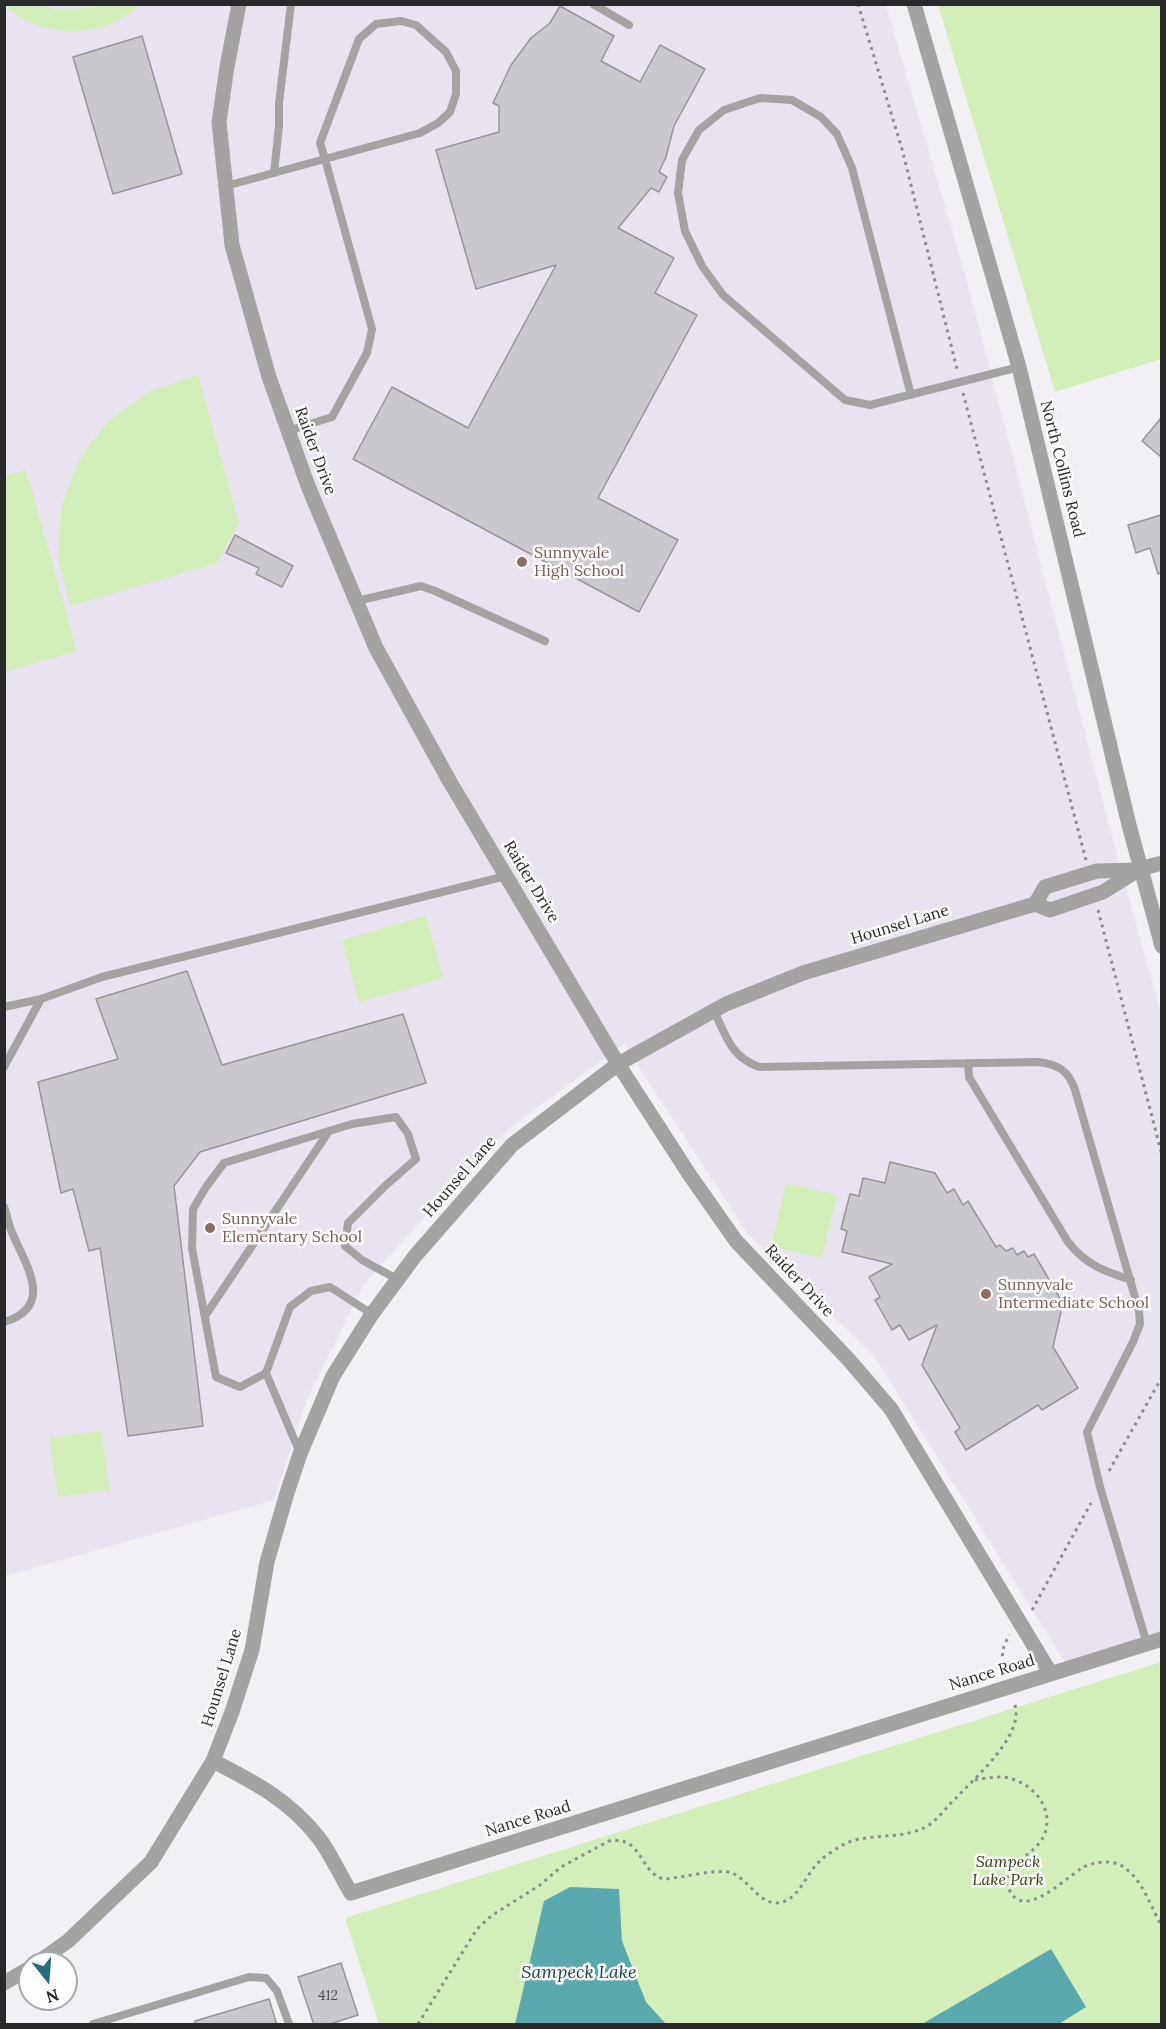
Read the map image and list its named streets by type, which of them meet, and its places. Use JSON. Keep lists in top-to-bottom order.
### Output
{
  "streets": {
    "street": [
      "Raider Drive",
      "North Collins Road",
      "Hounsel Lane",
      "Nance Road"
    ]
  },
  "crossings": [
    ["Raider Drive", "Hounsel Lane"],
    ["Raider Drive", "Nance Road"],
    ["North Collins Road", "Hounsel Lane"],
    ["Hounsel Lane", "Nance Road"]
  ],
  "water": ["Sampeck Lake"],
  "parks": ["Sampeck Lake Park"],
  "places": ["Sunnyvale High School", "Sunnyvale Elementary School", "Sunnyvale Intermediate School"],
  "house_numbers": ["412"],
  "north": "bottom"
}
